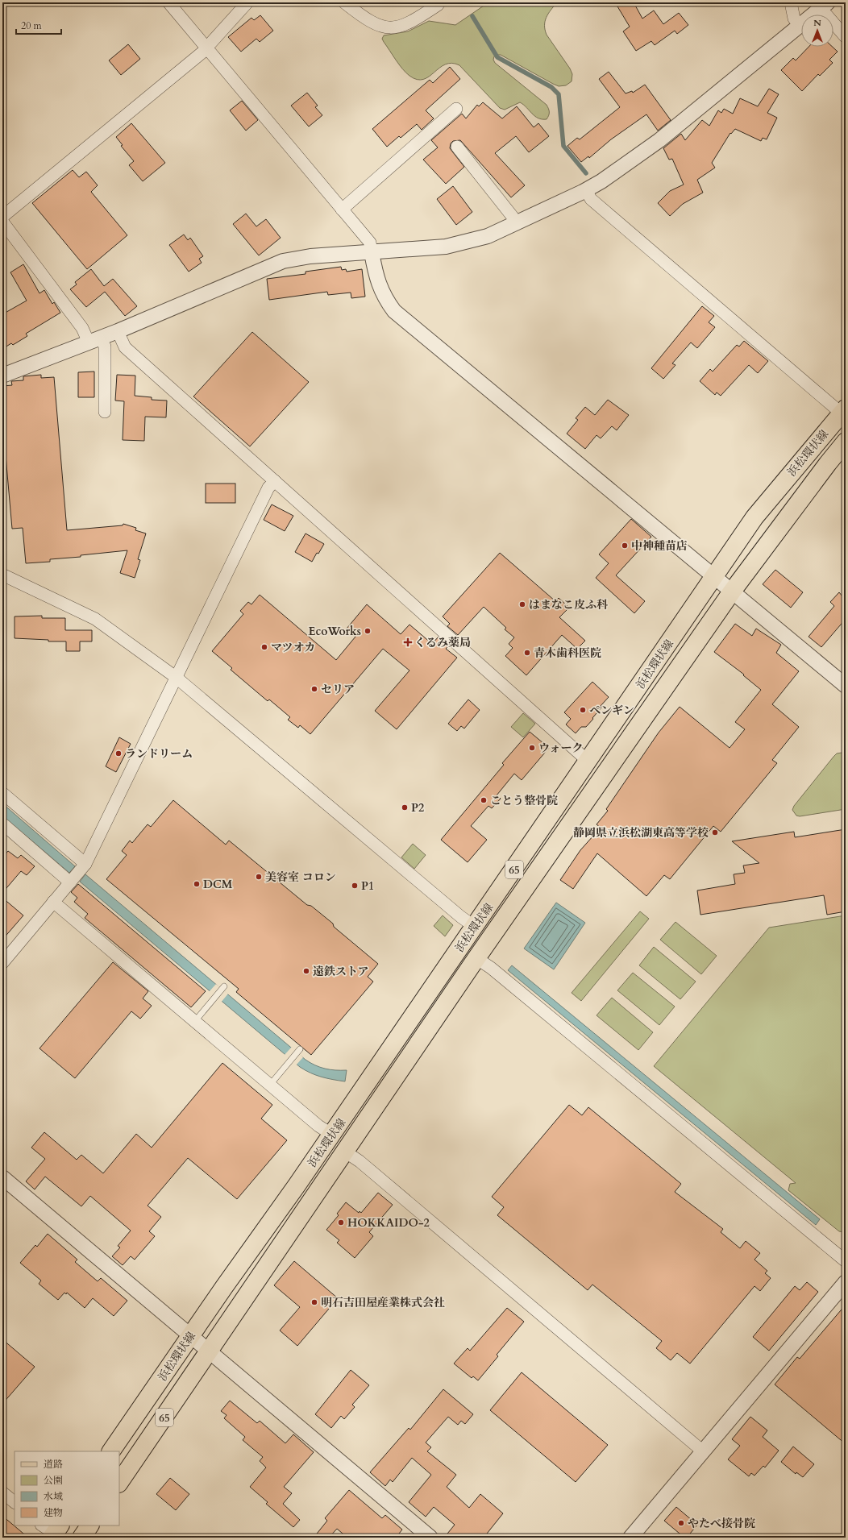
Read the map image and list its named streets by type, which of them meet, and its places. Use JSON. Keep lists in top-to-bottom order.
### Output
{
  "streets": {
    "main road": ["浜松環状線", "65"]
  },
  "places": {
    "other": [
      "中神種苗店",
      "はまなこ皮ふ科",
      "EcoWorks",
      "マツオカ",
      "青木歯科医院",
      "セリア",
      "ペンギン",
      "ウォーク",
      "ランドリーム",
      "ことう整骨院",
      "P2",
      "静岡県立浜松湖東高等学校",
      "美容室 コロン",
      "DCM",
      "P1",
      "遠鉄ストア",
      "HOKKAIDO-2",
      "明石吉田屋産業株式会社",
      "やたべ接骨院"
    ],
    "health": ["くるみ薬局"]
  },
  "legend": [
    "道路",
    "公園",
    "水域",
    "建物"
  ],
  "scale_bar": "20 m",
  "north": "top"
}
